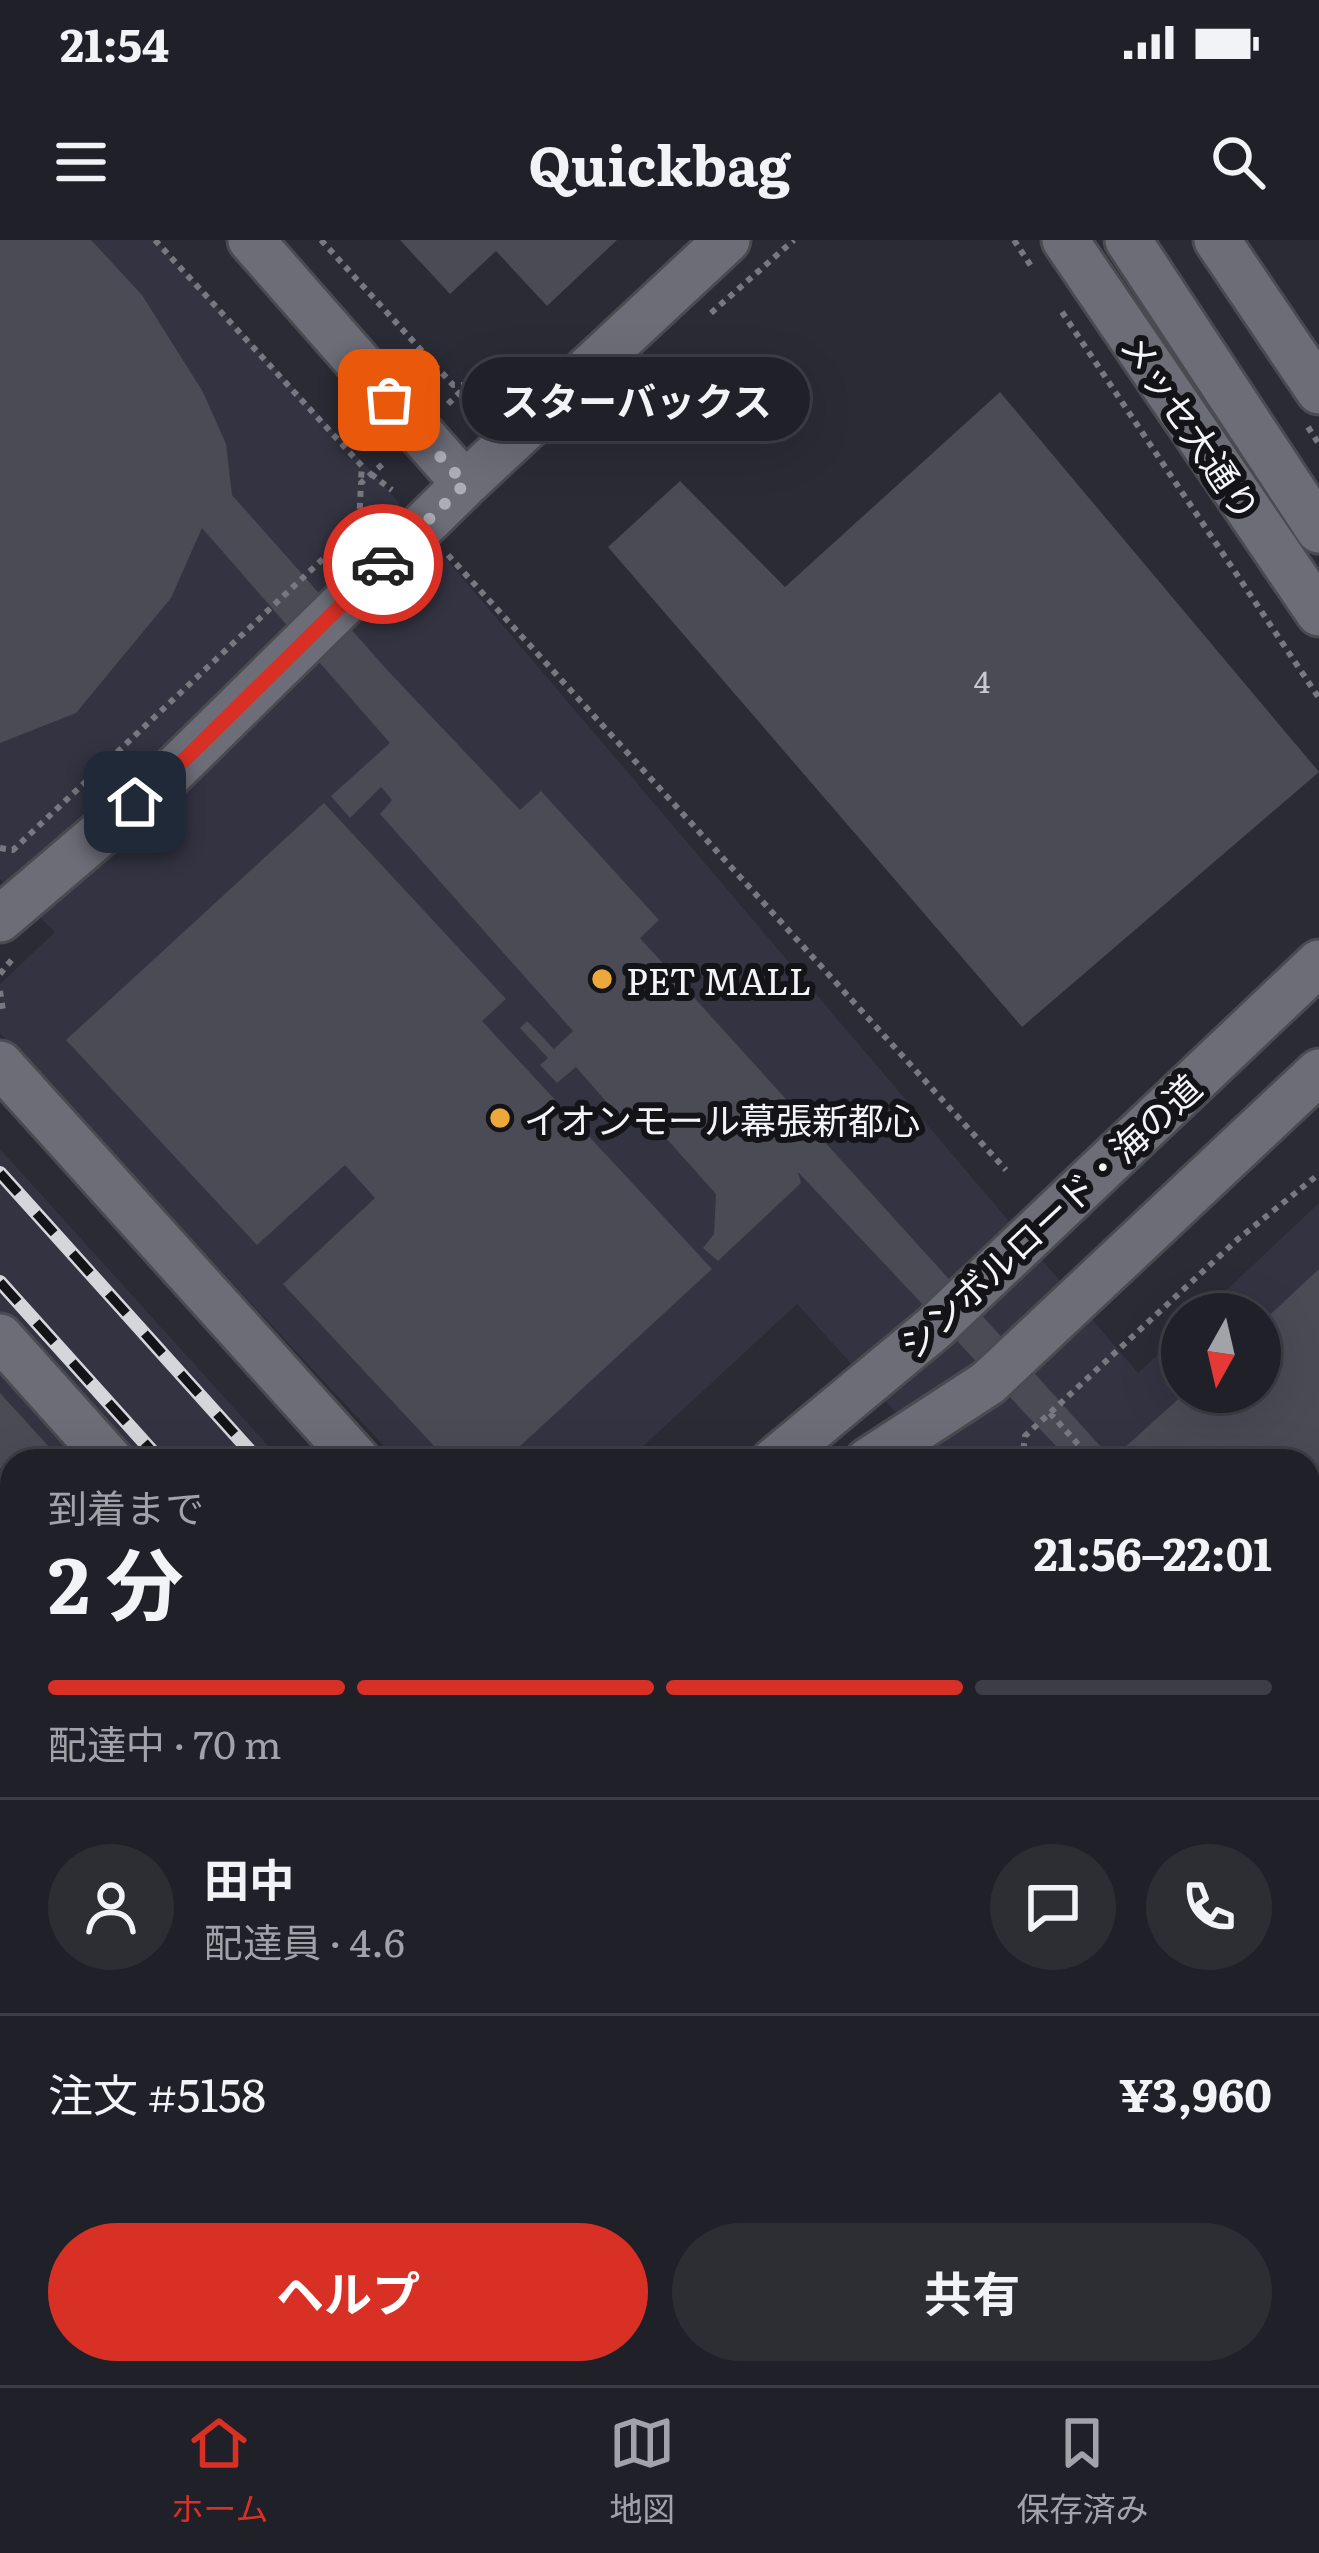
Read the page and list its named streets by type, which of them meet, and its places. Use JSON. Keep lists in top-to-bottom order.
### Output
{
  "streets": {
    "street": ["メッセ大通り", "シンボルロード・海の道"]
  },
  "places": ["スターバックス", "PET MALL", "イオンモール幕張新都心"],
  "house_numbers": ["4"],
  "north": "bottom",
  "page": {
    "status": "21:54",
    "header": "Quickbag",
    "bubble": "スターバックス",
    "heading": ["2 分", "到着まで", "21:56–22:01"],
    "panel": [
      "田中",
      "配達員 · 4.6",
      "注文 #5158",
      "¥3,960"
    ],
    "bar": "配達中 · 70 m",
    "buttons": ["ヘルプ", "共有"],
    "tabs": ["ホーム", "地図", "保存済み"]
  }
}
